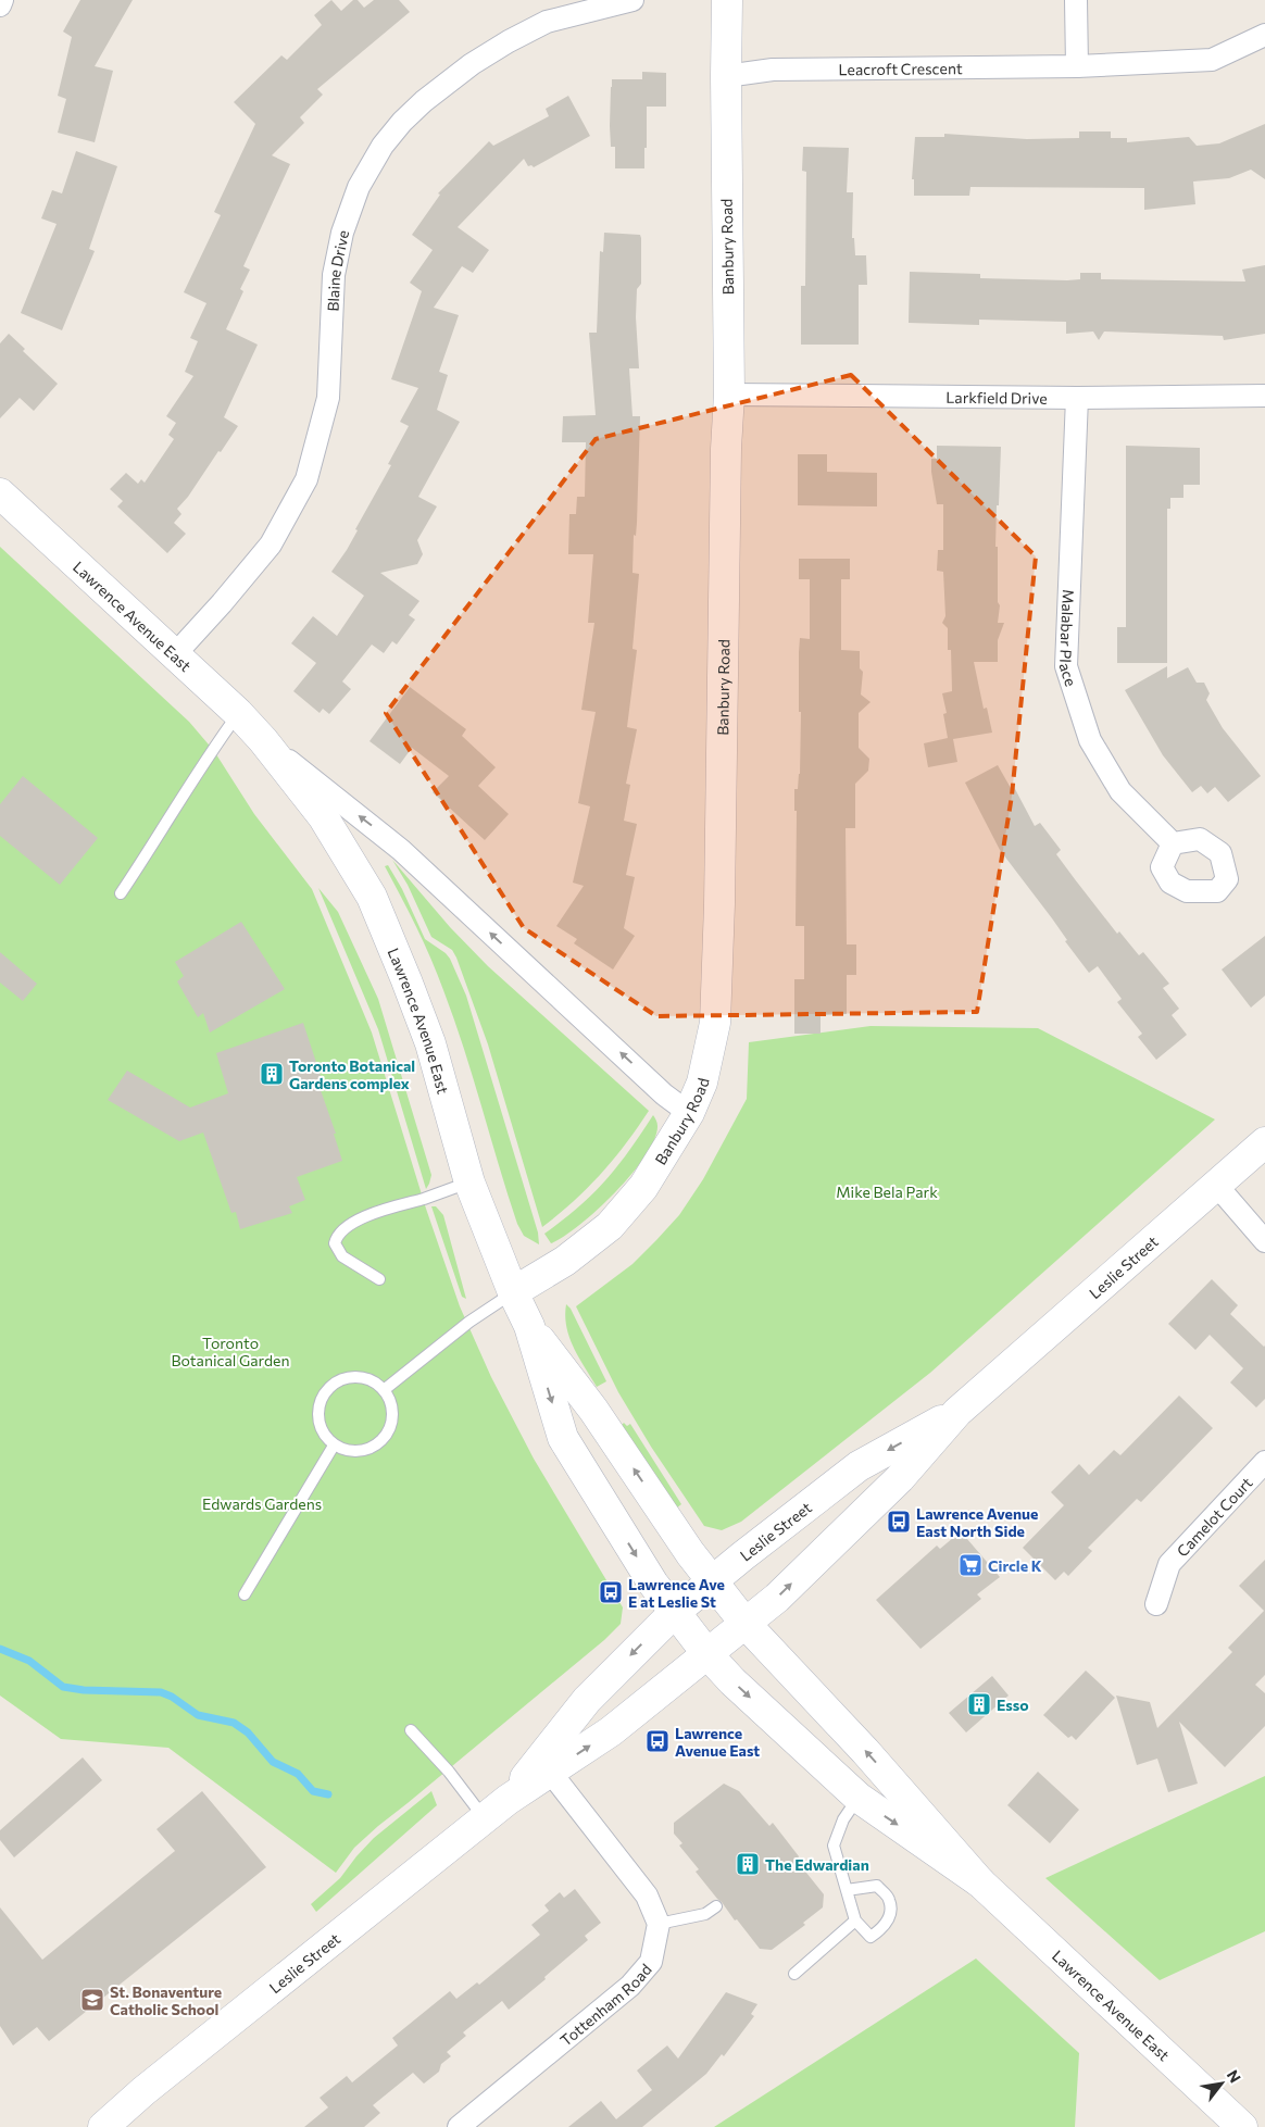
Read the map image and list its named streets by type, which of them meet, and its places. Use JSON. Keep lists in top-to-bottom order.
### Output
{
  "streets": {
    "main road": ["Banbury Road", "Lawrence Avenue East", "Leslie Street"],
    "street": [
      "Leacroft Crescent",
      "Blaine Drive",
      "Larkfield Drive",
      "Malabar Place",
      "Camelot Court",
      "Tottenham Road"
    ]
  },
  "crossings": [
    ["Leacroft Crescent", "Banbury Road"],
    ["Banbury Road", "Larkfield Drive"],
    ["Banbury Road", "Lawrence Avenue East"],
    ["Blaine Drive", "Lawrence Avenue East"],
    ["Larkfield Drive", "Malabar Place"],
    ["Lawrence Avenue East", "Leslie Street"]
  ],
  "parks": ["Mike Bela Park", "Toronto Botanical Garden", "Edwards Gardens"],
  "places": {
    "building": ["Toronto Botanical Gardens complex", "Esso", "The Edwardian"],
    "bus stop": ["Lawrence Avenue East North Side", "Lawrence Ave E at Leslie St", "Lawrence Avenue East"],
    "supermarket": ["Circle K"],
    "school or university": ["St. Bonaventure Catholic School"]
  },
  "north": "top right"
}
